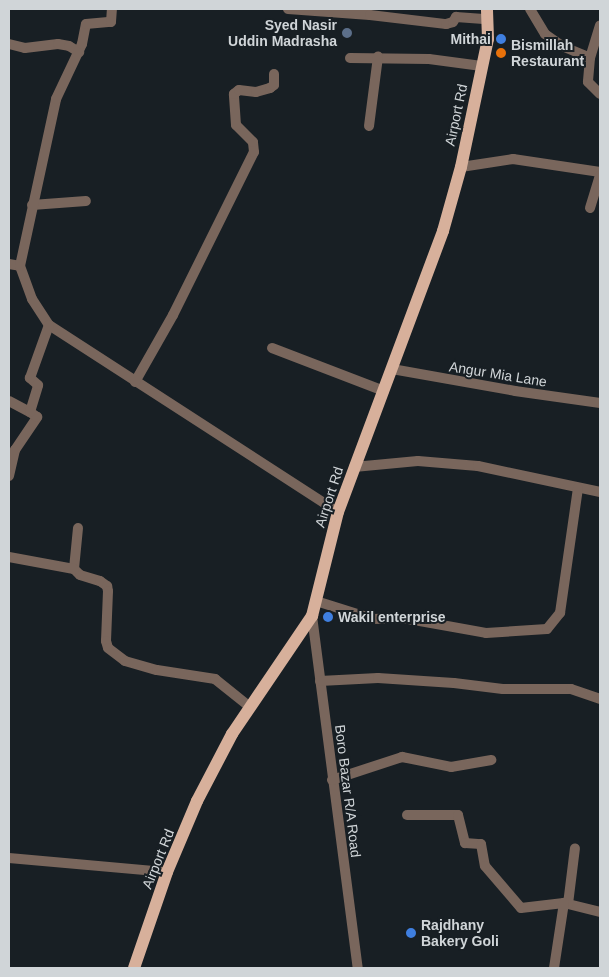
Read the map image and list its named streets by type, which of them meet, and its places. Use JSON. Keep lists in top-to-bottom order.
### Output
{
  "streets": {
    "main road": ["Airport Rd"],
    "street": ["Angur Mia Lane", "Boro Bazar R/A Road"]
  },
  "crossings": [
    ["Airport Rd", "Angur Mia Lane"],
    ["Airport Rd", "Boro Bazar R/A Road"]
  ],
  "places": [
    "Syed Nasir Uddin Madrasha",
    "Mithai",
    "Bismillah Restaurant",
    "Wakil enterprise",
    "Rajdhany Bakery Goli"
  ]
}
